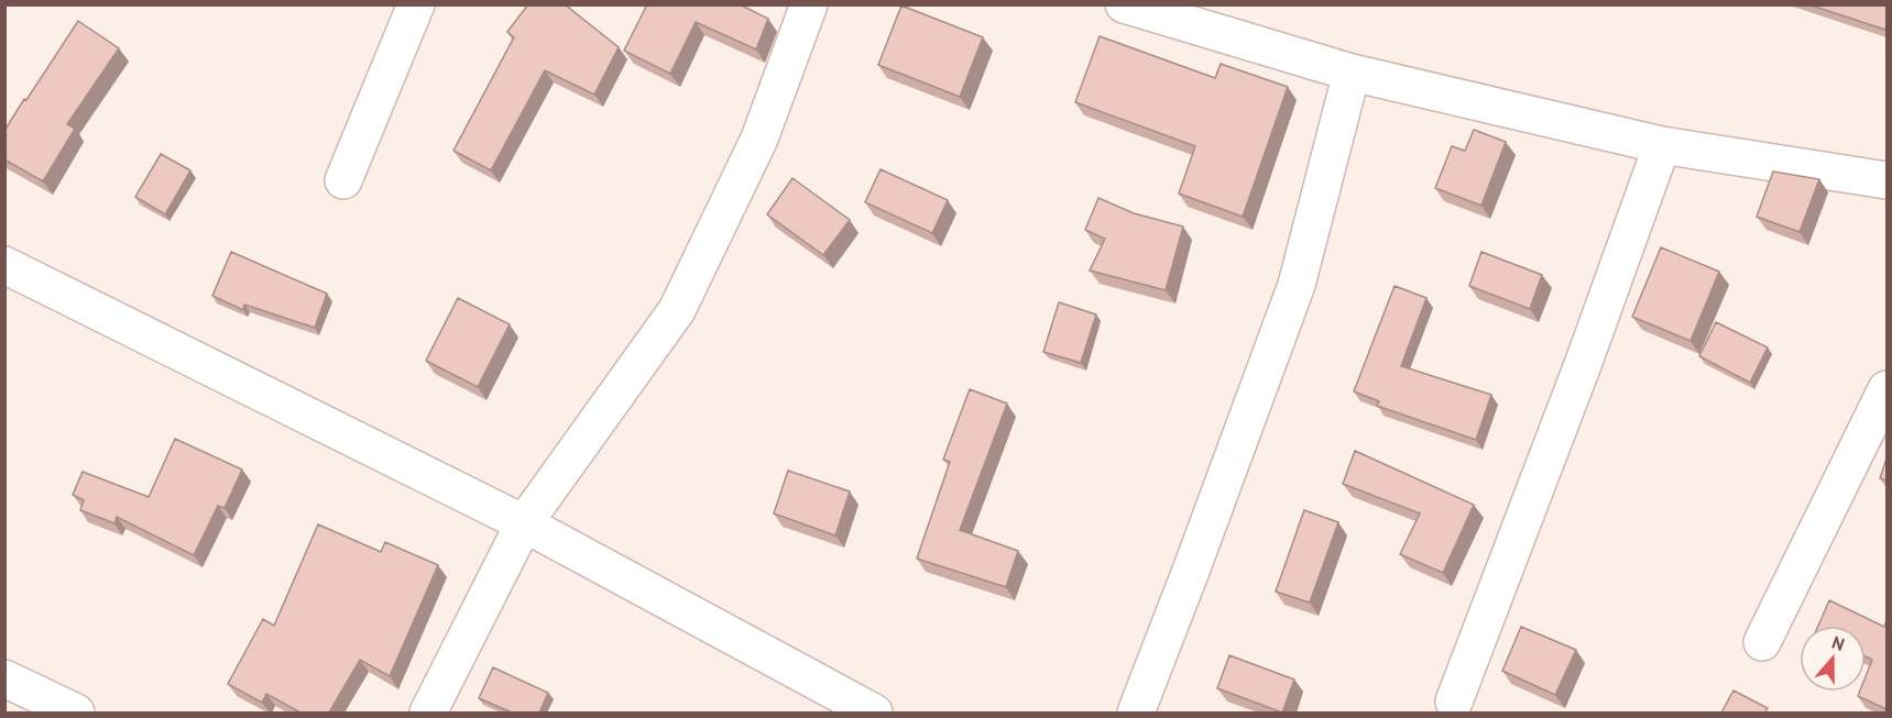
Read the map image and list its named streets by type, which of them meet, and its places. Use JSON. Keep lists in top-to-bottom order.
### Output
{
  "north": "top"
}
